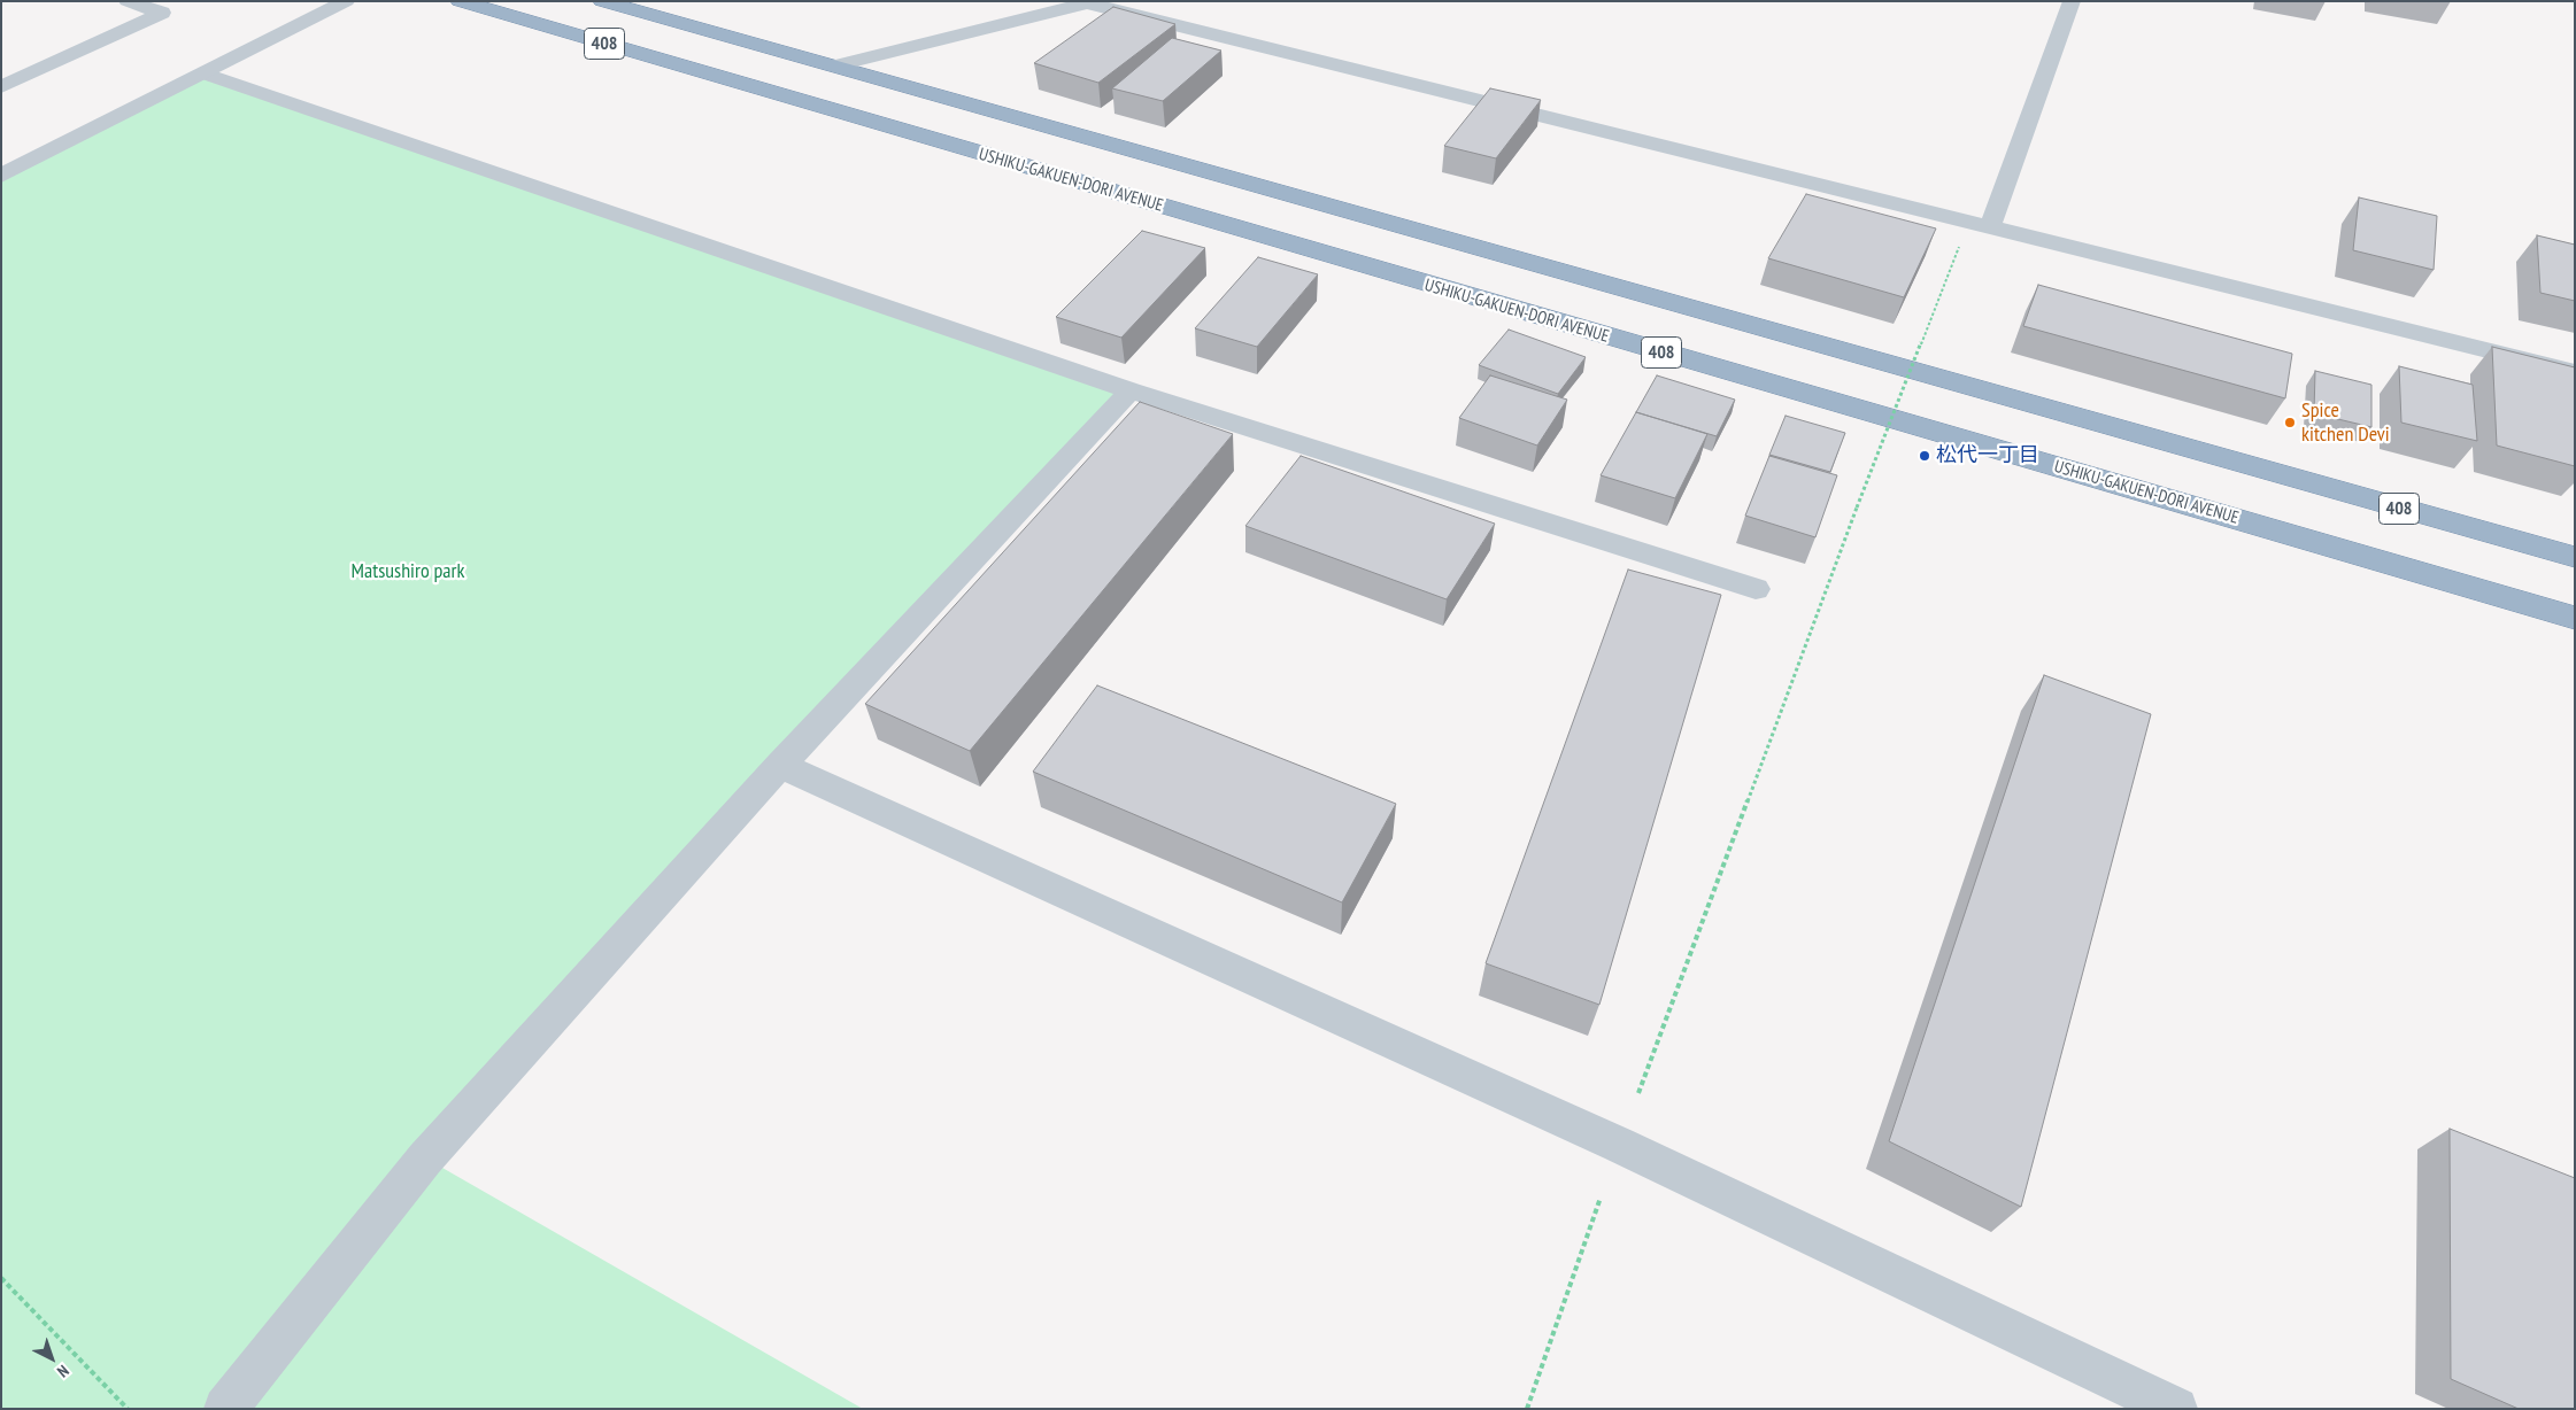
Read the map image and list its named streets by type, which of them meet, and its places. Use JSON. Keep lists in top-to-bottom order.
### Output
{
  "streets": {
    "highway": ["408", "USHIKU-GAKUEN-DORI AVENUE"]
  },
  "parks": ["Matsushiro park"],
  "places": ["Spice kitchen Devi", "松代一丁目"],
  "north": "bottom right"
}
